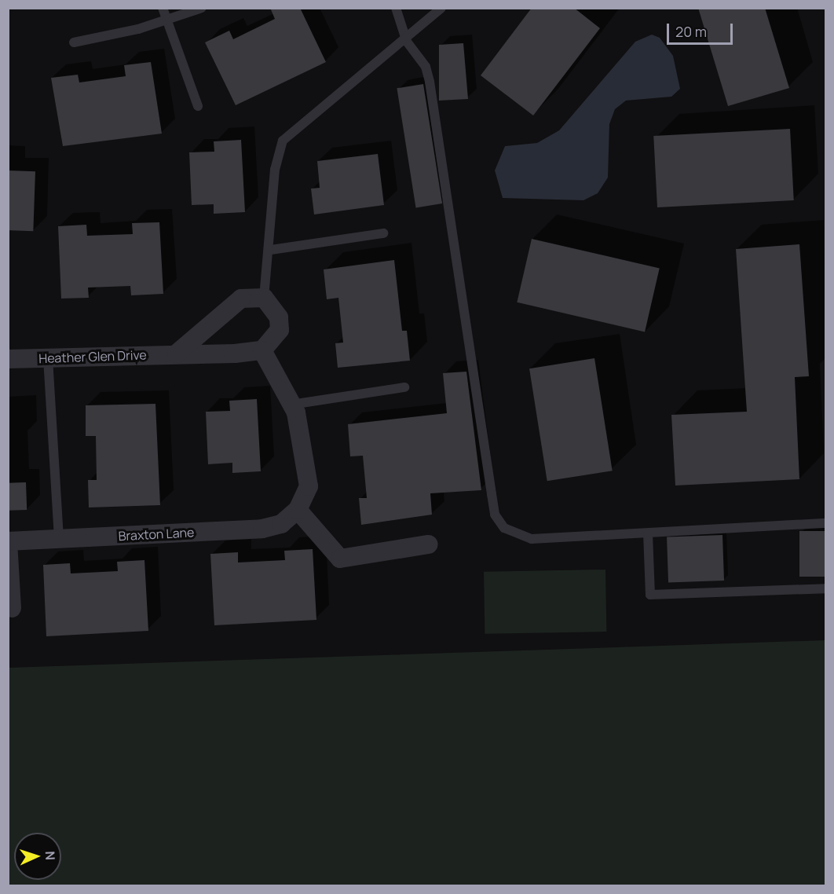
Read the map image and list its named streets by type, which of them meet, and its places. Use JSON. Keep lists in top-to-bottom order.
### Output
{
  "streets": {
    "street": ["Heather Glen Drive", "Braxton Lane"]
  },
  "crossings": [
    ["Heather Glen Drive", "Braxton Lane"]
  ],
  "scale_bar": "20 m",
  "north": "right"
}
